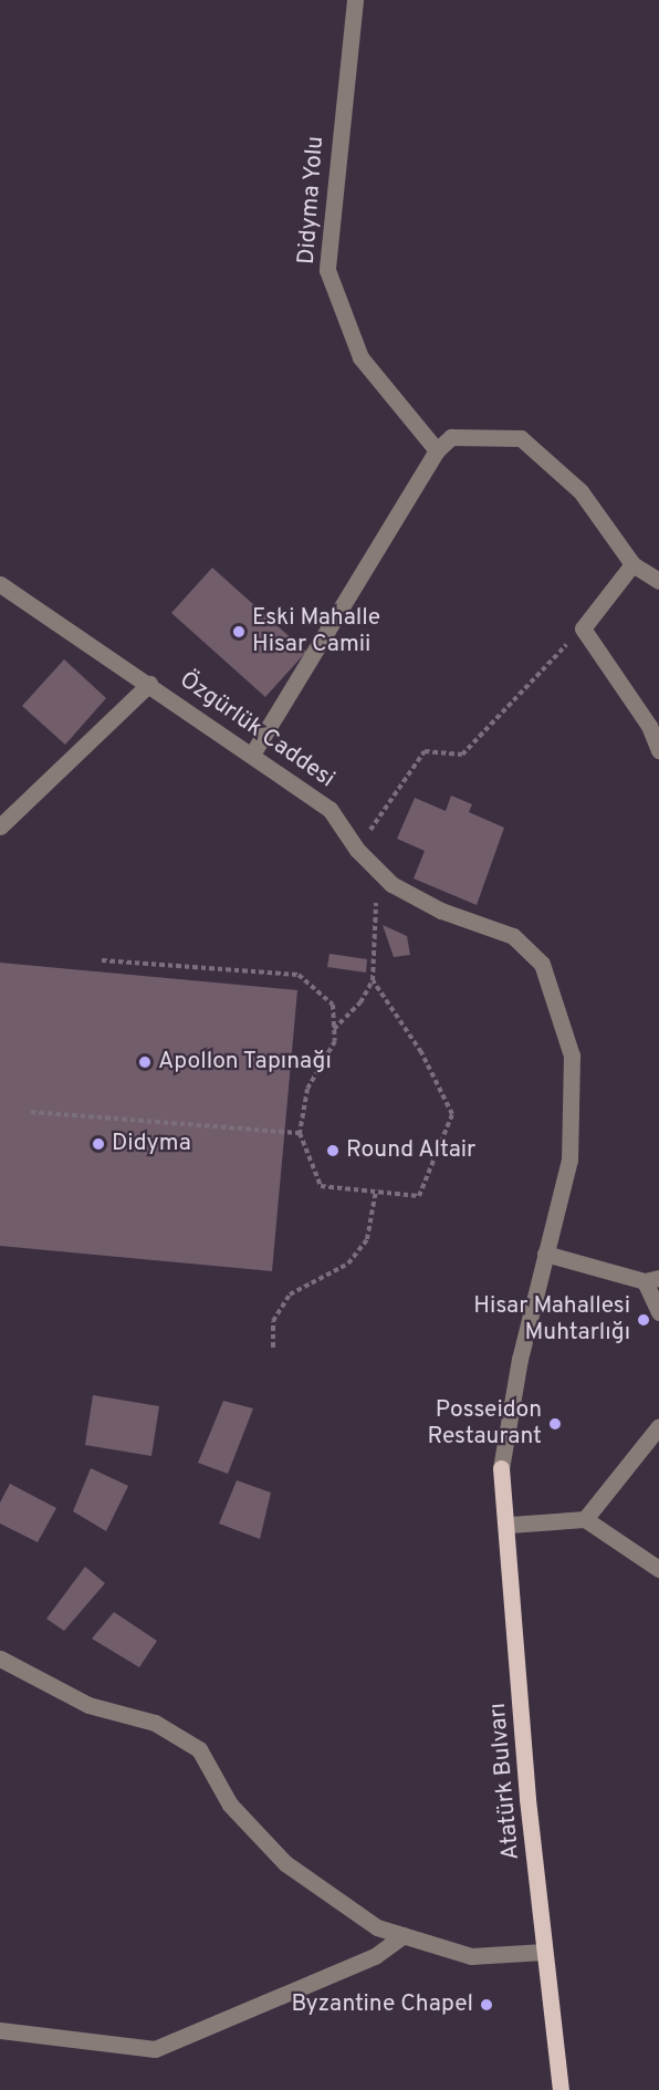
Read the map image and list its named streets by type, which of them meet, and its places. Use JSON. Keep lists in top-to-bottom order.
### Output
{
  "streets": {
    "main road": ["Atatürk Bulvarı"],
    "street": ["Didyma Yolu", "Özgürlük Caddesi"]
  },
  "crossings": [
    ["Özgürlük Caddesi", "Atatürk Bulvarı"]
  ],
  "places": [
    "Eski Mahalle Hisar Camii",
    "Apollon Tapınağı",
    "Didyma",
    "Round Altair",
    "Hisar Mahallesi Muhtarlığı",
    "Posseidon Restaurant",
    "Byzantine Chapel"
  ]
}
